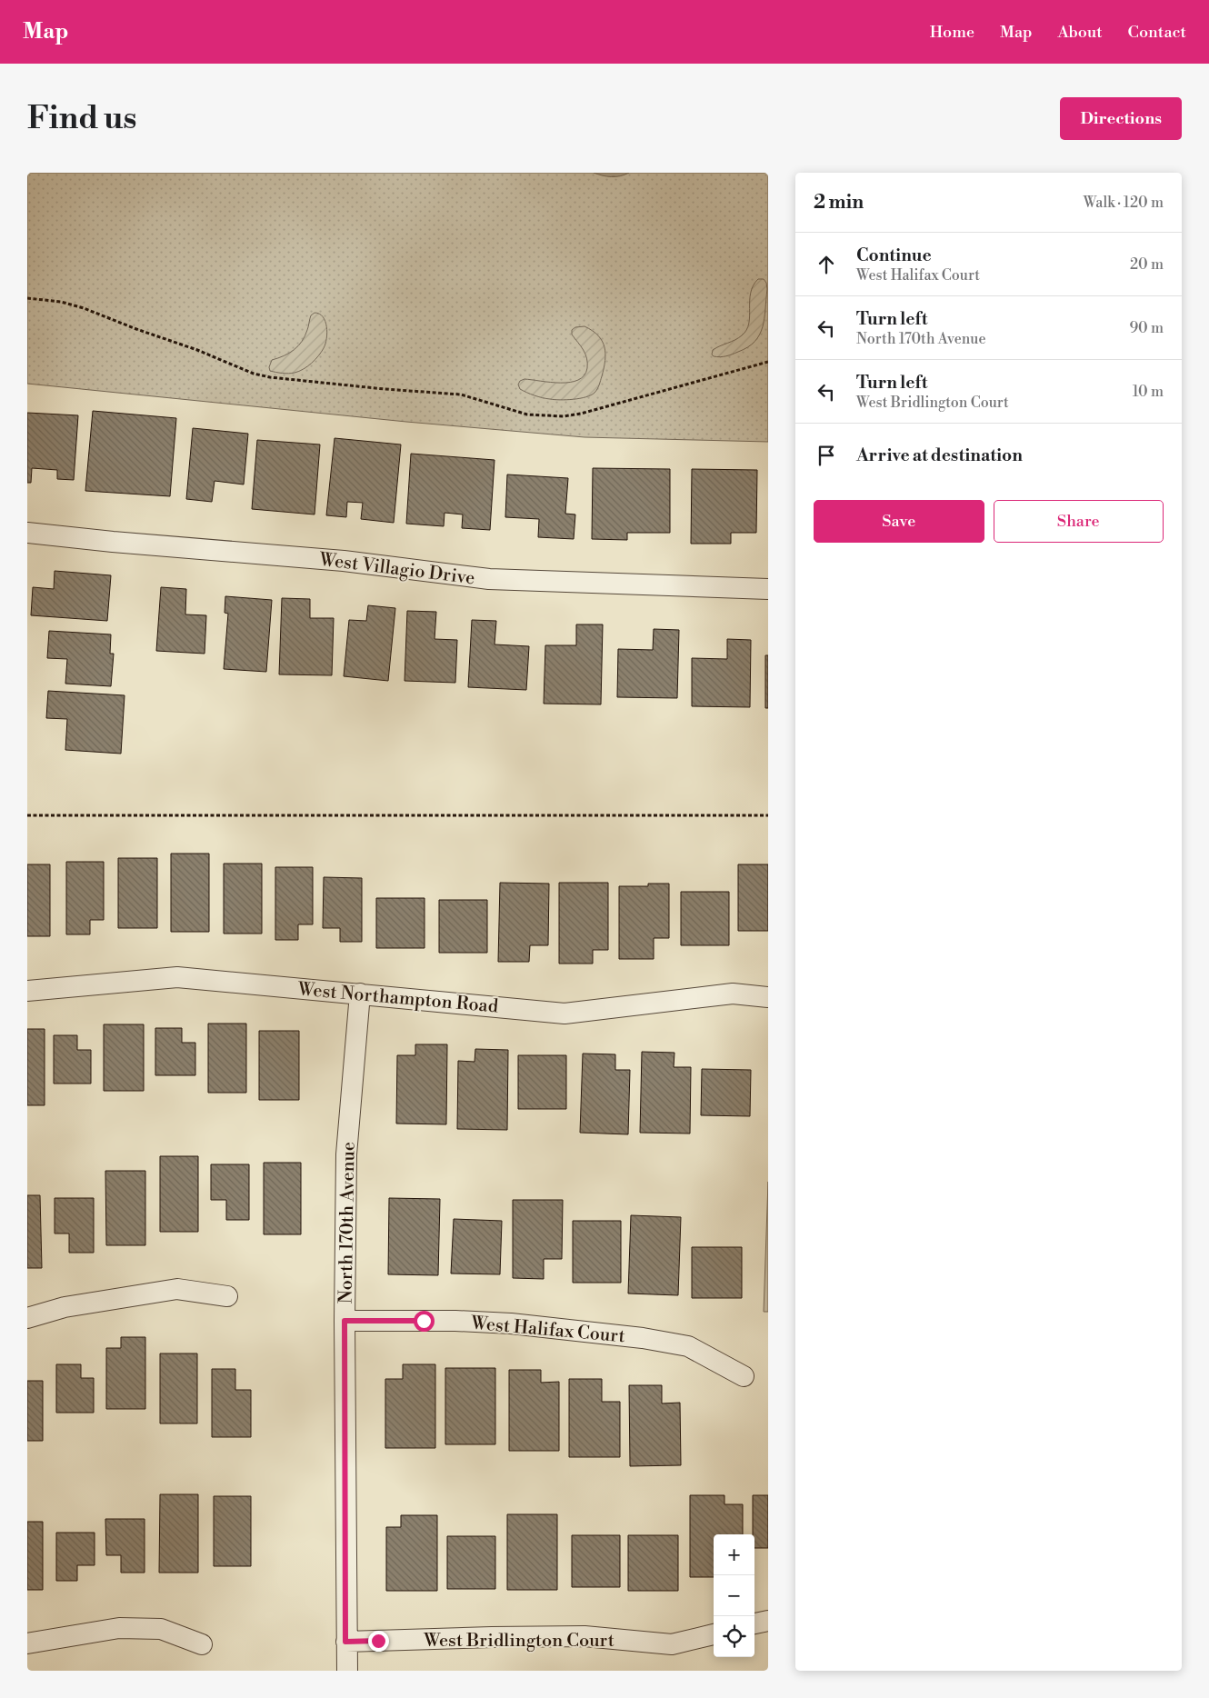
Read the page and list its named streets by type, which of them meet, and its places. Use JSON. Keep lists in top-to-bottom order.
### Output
{
  "streets": {
    "street": [
      "West Villagio Drive",
      "West Northampton Road",
      "North 170th Avenue",
      "West Halifax Court",
      "West Bridlington Court"
    ]
  },
  "crossings": [
    ["West Northampton Road", "North 170th Avenue"],
    ["North 170th Avenue", "West Halifax Court"],
    ["North 170th Avenue", "West Bridlington Court"]
  ],
  "page": {
    "header": "Map",
    "nav": [
      "Home",
      "Map",
      "About",
      "Contact"
    ],
    "buttons": [
      "Directions",
      ["Save", "Share"]
    ],
    "title": "Find us",
    "heading": ["2 min", "Walk · 120 m"],
    "list": [
      ["Continue", "West Halifax Court", "20 m"],
      ["Turn left", "North 170th Avenue", "90 m"],
      ["Turn left", "West Bridlington Court", "10 m"],
      "Arrive at destination"
    ],
    "map_buttons": ["+", "−"]
  }
}
